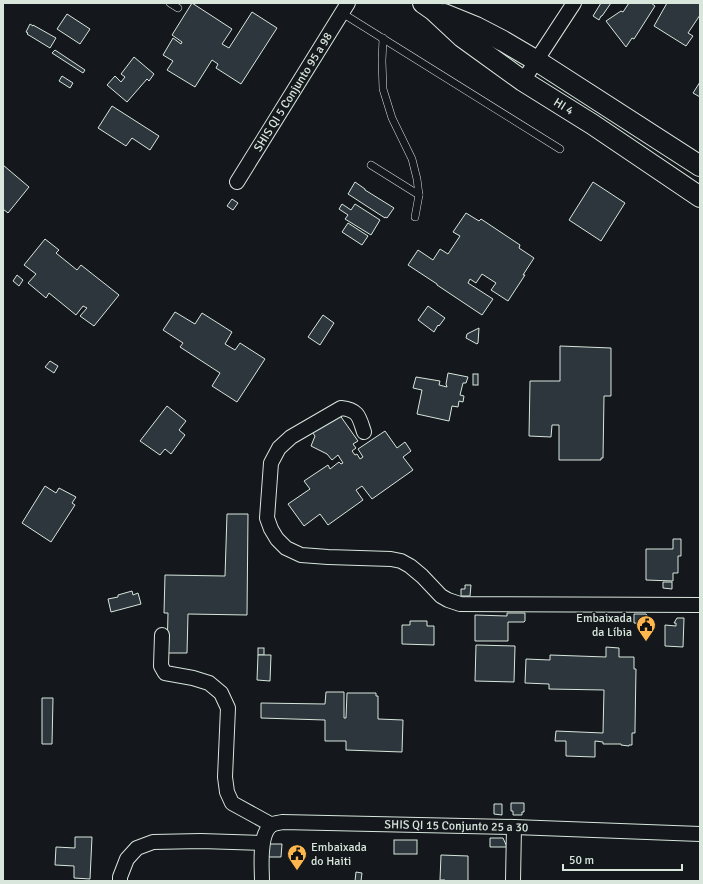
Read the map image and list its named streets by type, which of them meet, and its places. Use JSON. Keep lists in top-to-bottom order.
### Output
{
  "streets": {
    "street": ["SHIS QI 5 Conjunto 95 a 98", "HI 4", "SHIS QI 15 Conjunto 25 a 30"]
  },
  "places": {
    "public building": ["Embaixada da Líbia", "Embaixada do Haiti"]
  },
  "scale_bar": "50 m"
}
